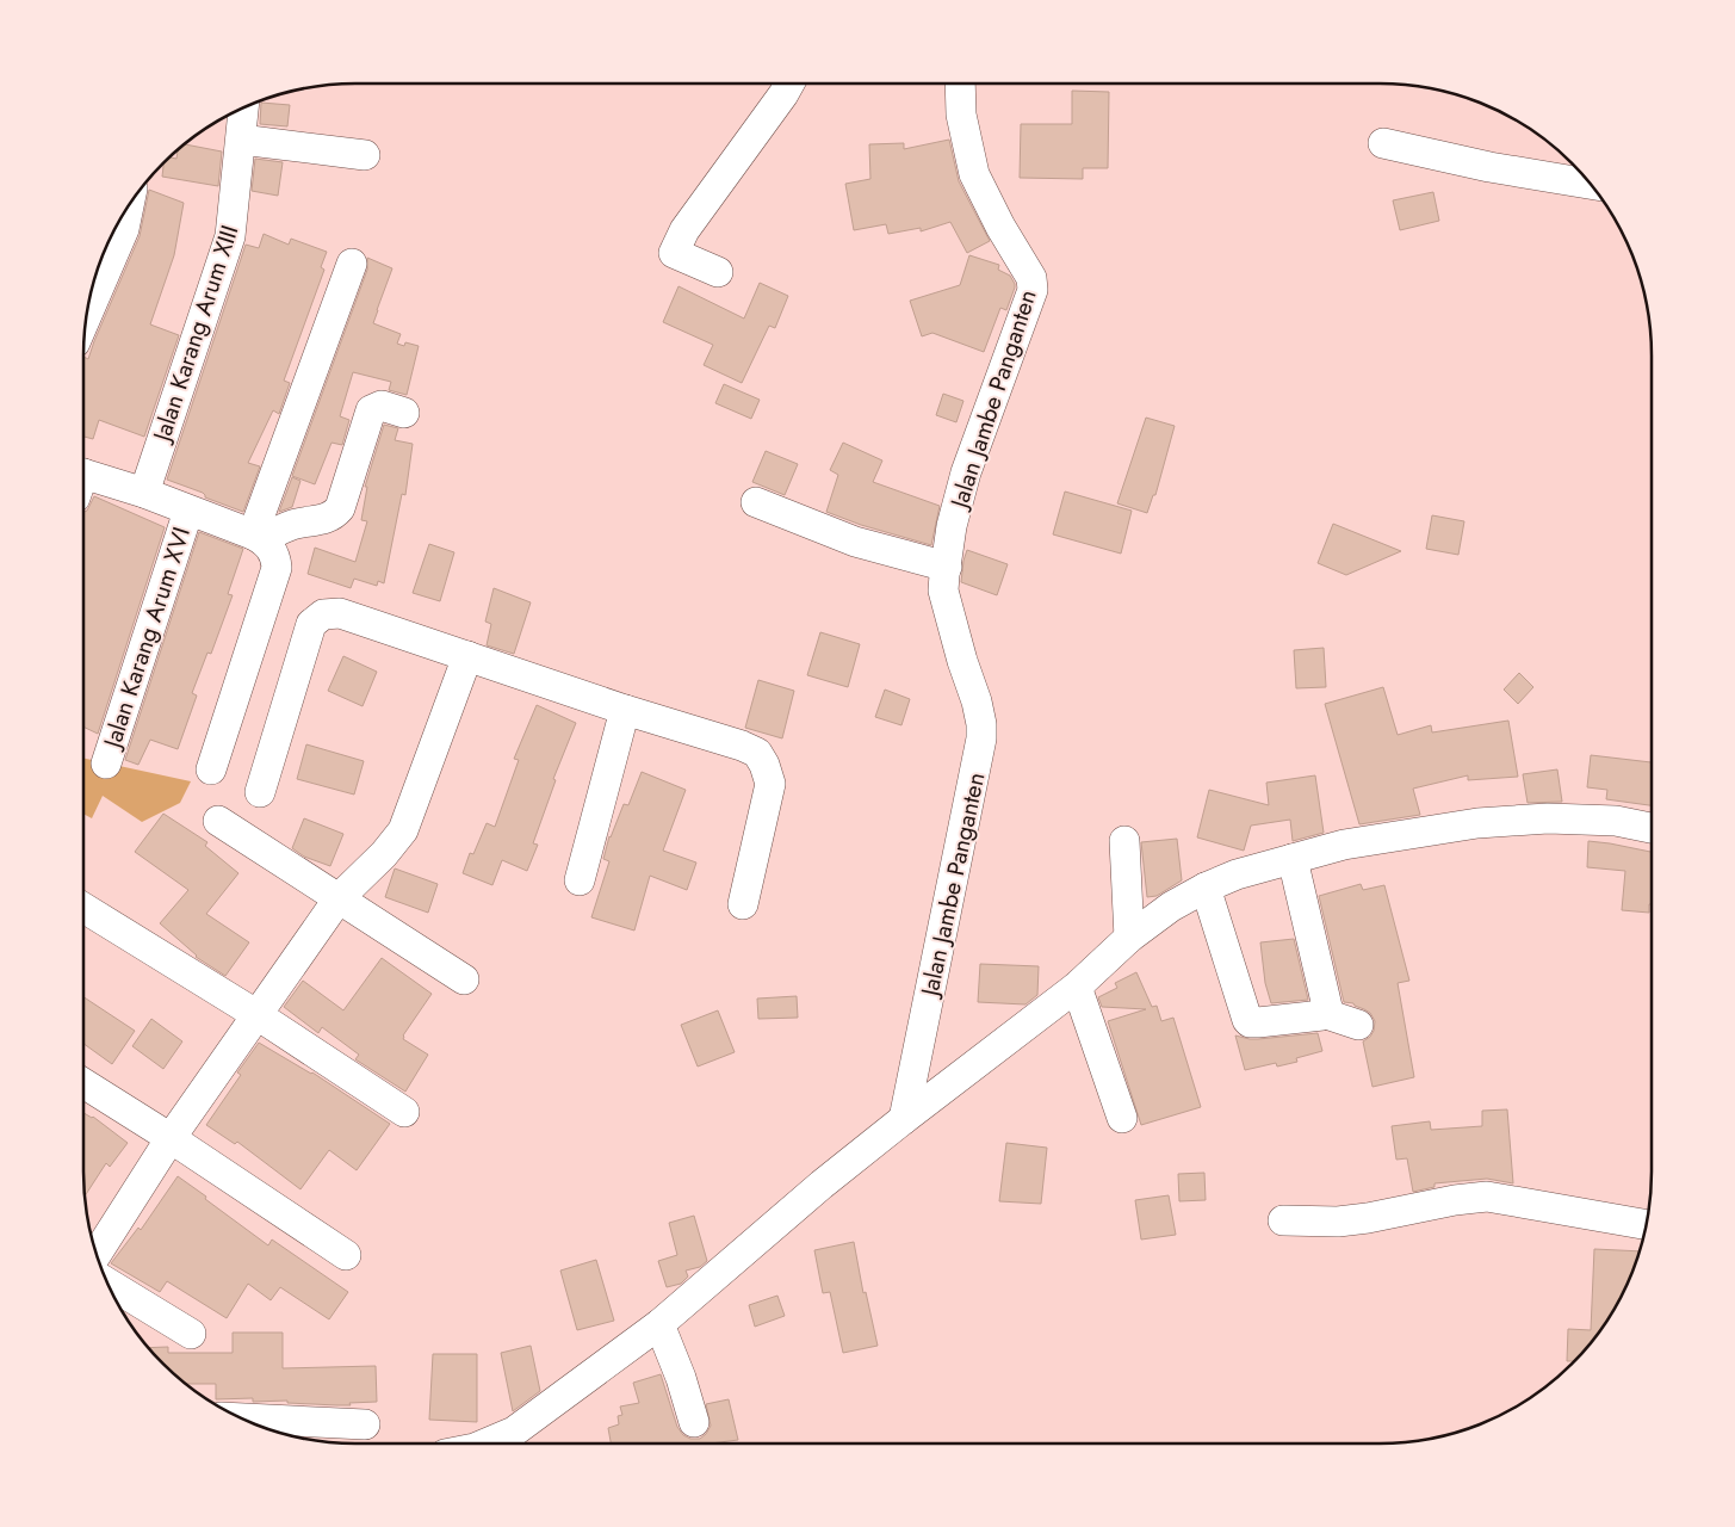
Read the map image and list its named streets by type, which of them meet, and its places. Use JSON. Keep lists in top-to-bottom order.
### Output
{
  "streets": {
    "street": ["Jalan Karang Arum XIII", "Jalan Jambe Panganten", "Jalan Karang Arum XVI"]
  }
}
